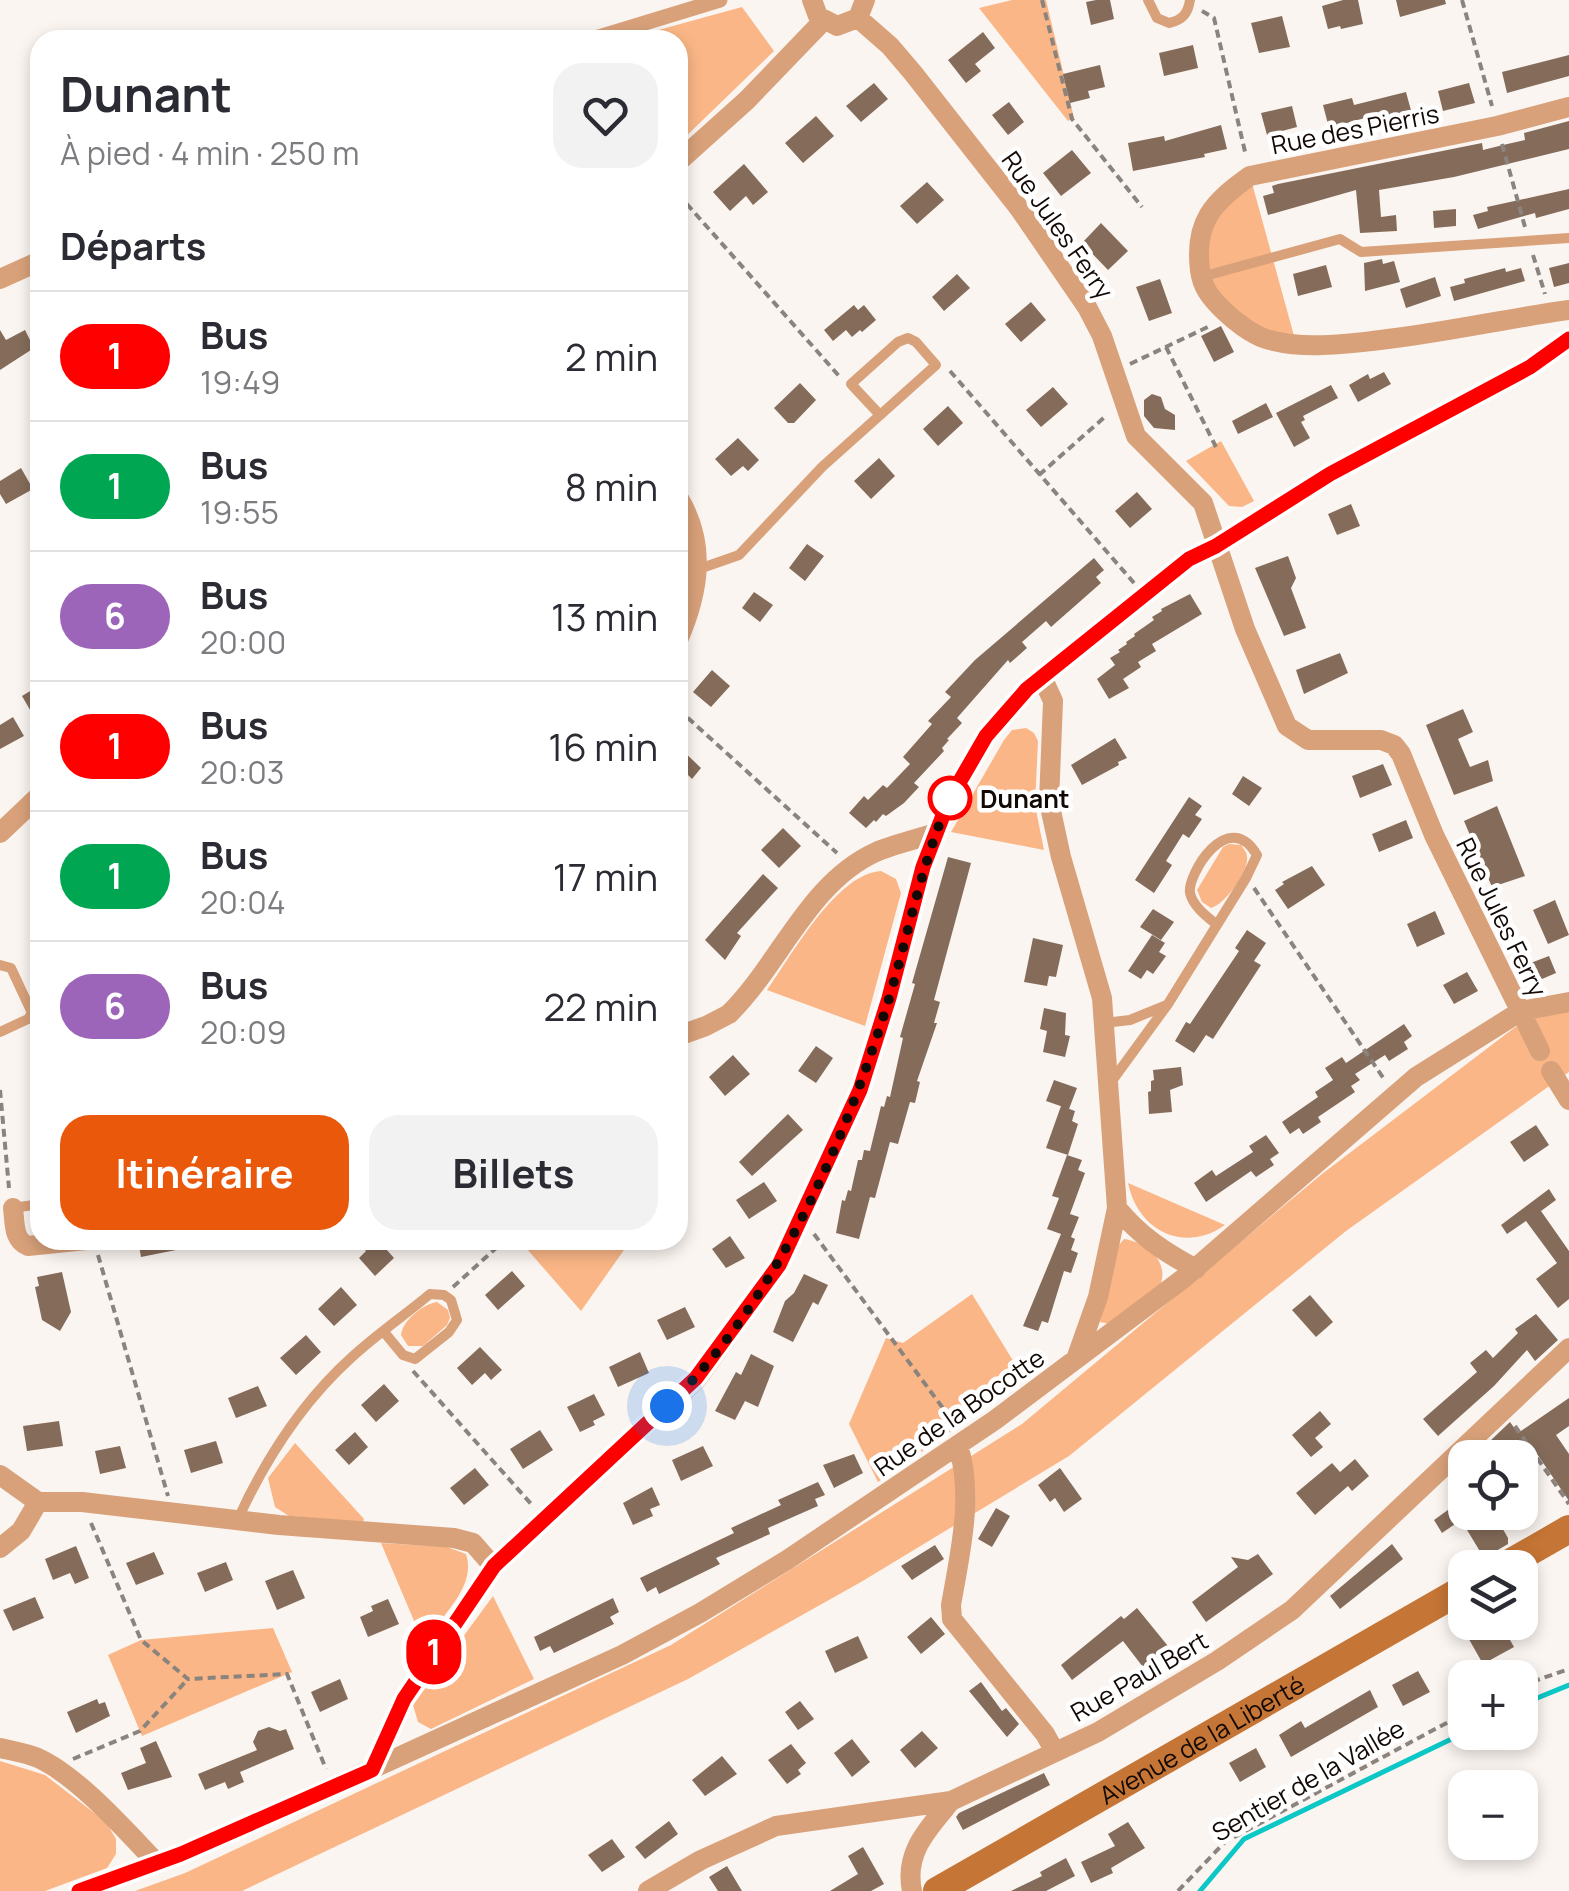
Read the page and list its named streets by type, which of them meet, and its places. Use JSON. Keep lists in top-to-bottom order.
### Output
{
  "streets": {
    "main road": ["Avenue de la Liberté"],
    "street": [
      "Rue des Pierris",
      "Rue Jules Ferry",
      "Rue de la Bocotte",
      "Rue Paul Bert"
    ],
    "path": ["Sentier de la Vallée"]
  },
  "crossings": [
    ["Rue Jules Ferry", "Rue de la Bocotte"]
  ],
  "places": ["Dunant"],
  "lines": ["bus line 1"],
  "page": {
    "on_map": "1",
    "heading": [
      ["Dunant", "À pied · 4 min · 250 m"],
      "Départs"
    ],
    "list": [
      {
        "mark": "1",
        "name": "Bus",
        "note": "19:49",
        "value": "2 min"
      },
      {
        "mark": "1",
        "name": "Bus",
        "note": "19:55",
        "value": "8 min"
      },
      {
        "mark": "6",
        "name": "Bus",
        "note": "20:00",
        "value": "13 min"
      },
      {
        "mark": "1",
        "name": "Bus",
        "note": "20:03",
        "value": "16 min"
      },
      {
        "mark": "1",
        "name": "Bus",
        "note": "20:04",
        "value": "17 min"
      },
      {
        "mark": "6",
        "name": "Bus",
        "note": "20:09",
        "value": "22 min"
      }
    ],
    "buttons": ["Itinéraire", "Billets"],
    "map_buttons": ["+", "−"]
  }
}
